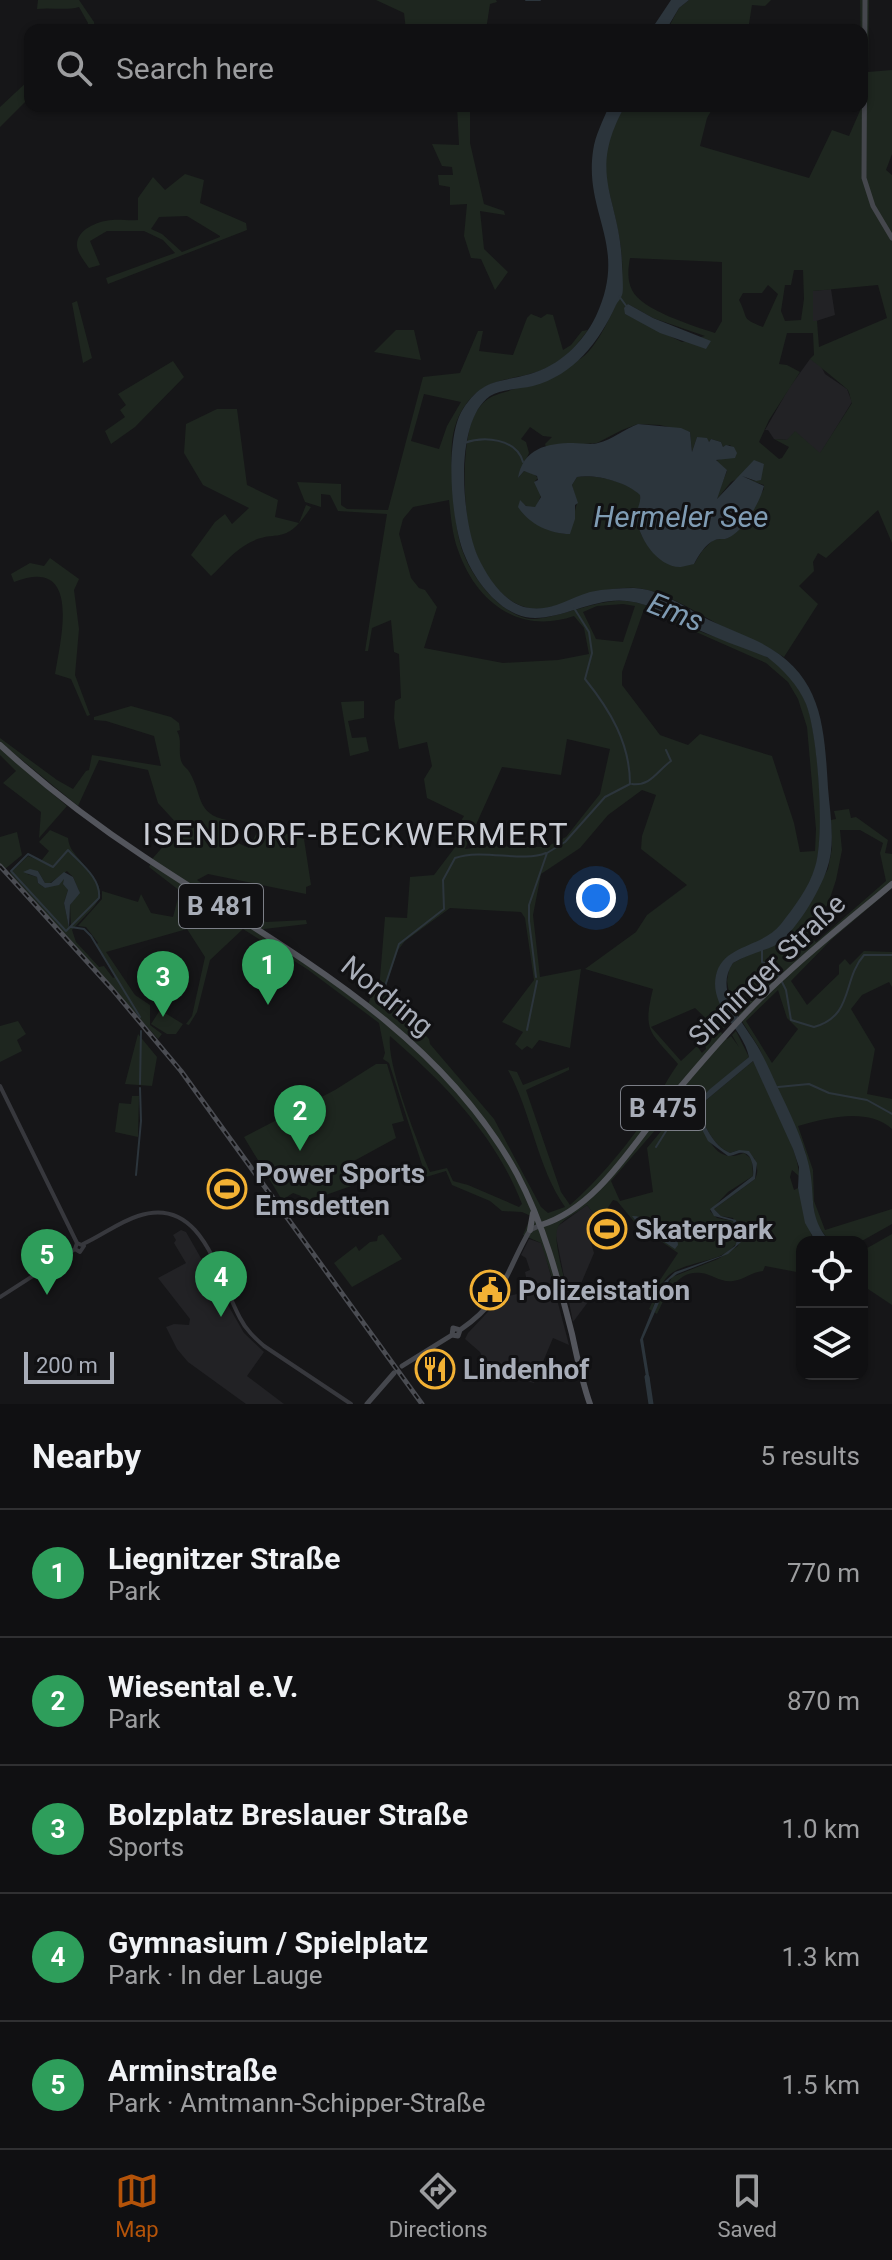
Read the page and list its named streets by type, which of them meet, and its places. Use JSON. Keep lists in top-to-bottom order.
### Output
{
  "streets": {
    "main road": [
      "B 481",
      "Sinninger Straße",
      "Nordring",
      "B 475"
    ]
  },
  "crossings": [
    ["Sinninger Straße", "Nordring"],
    ["Sinninger Straße", "B 475"],
    ["Nordring", "B 475"]
  ],
  "districts": ["ISENDORF-BECKWERMERT"],
  "water": ["Hermeler See", "Ems"],
  "places": {
    "sports": ["Power Sports Emsdetten", "Skaterpark"],
    "public building": ["Polizeistation"],
    "restaurant": ["Lindenhof"]
  },
  "scale_bar": "200 m",
  "page": {
    "search": "Search here",
    "pins": [
      "1",
      "3",
      "2",
      "5",
      "4"
    ],
    "scale": "200 m",
    "heading": ["Nearby", "5 results"],
    "list": [
      {
        "mark": "1",
        "name": "Liegnitzer Straße",
        "note": "Park",
        "value": "770 m"
      },
      {
        "mark": "2",
        "name": "Wiesental e.V.",
        "note": "Park",
        "value": "870 m"
      },
      {
        "mark": "3",
        "name": "Bolzplatz Breslauer Straße",
        "note": "Sports",
        "value": "1.0 km"
      },
      {
        "mark": "4",
        "name": "Gymnasium / Spielplatz",
        "note": "Park · In der Lauge",
        "value": "1.3 km"
      },
      {
        "mark": "5",
        "name": "Arminstraße",
        "note": "Park · Amtmann-Schipper-Straße",
        "value": "1.5 km"
      }
    ],
    "nav": ["Map", "Directions", "Saved"]
  }
}
